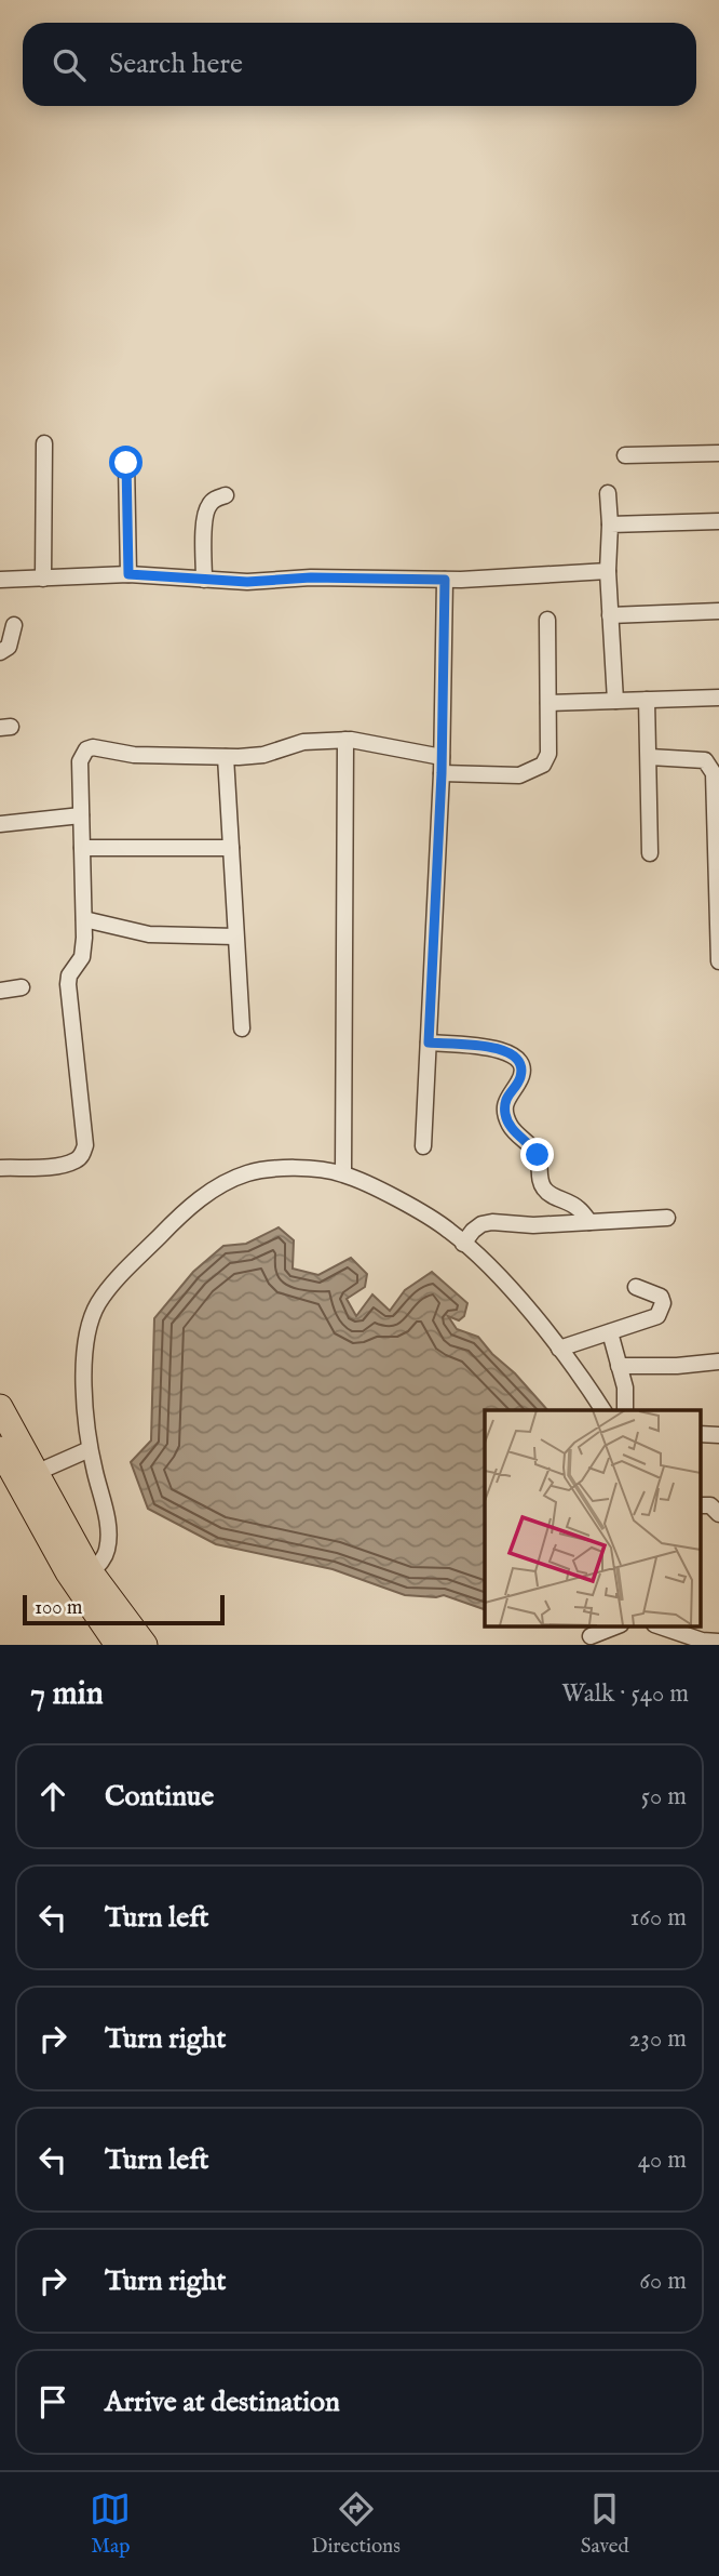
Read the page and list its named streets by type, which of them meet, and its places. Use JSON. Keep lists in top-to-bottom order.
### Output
{
  "scale_bar": "100 m",
  "page": {
    "search": "Search here",
    "scale": "100 m",
    "heading": ["7 min", "Walk · 540 m"],
    "list": [
      ["Continue", "50 m"],
      ["Turn left", "160 m"],
      ["Turn right", "230 m"],
      ["Turn left", "40 m"],
      ["Turn right", "60 m"],
      "Arrive at destination"
    ],
    "nav": ["Map", "Directions", "Saved"]
  }
}
